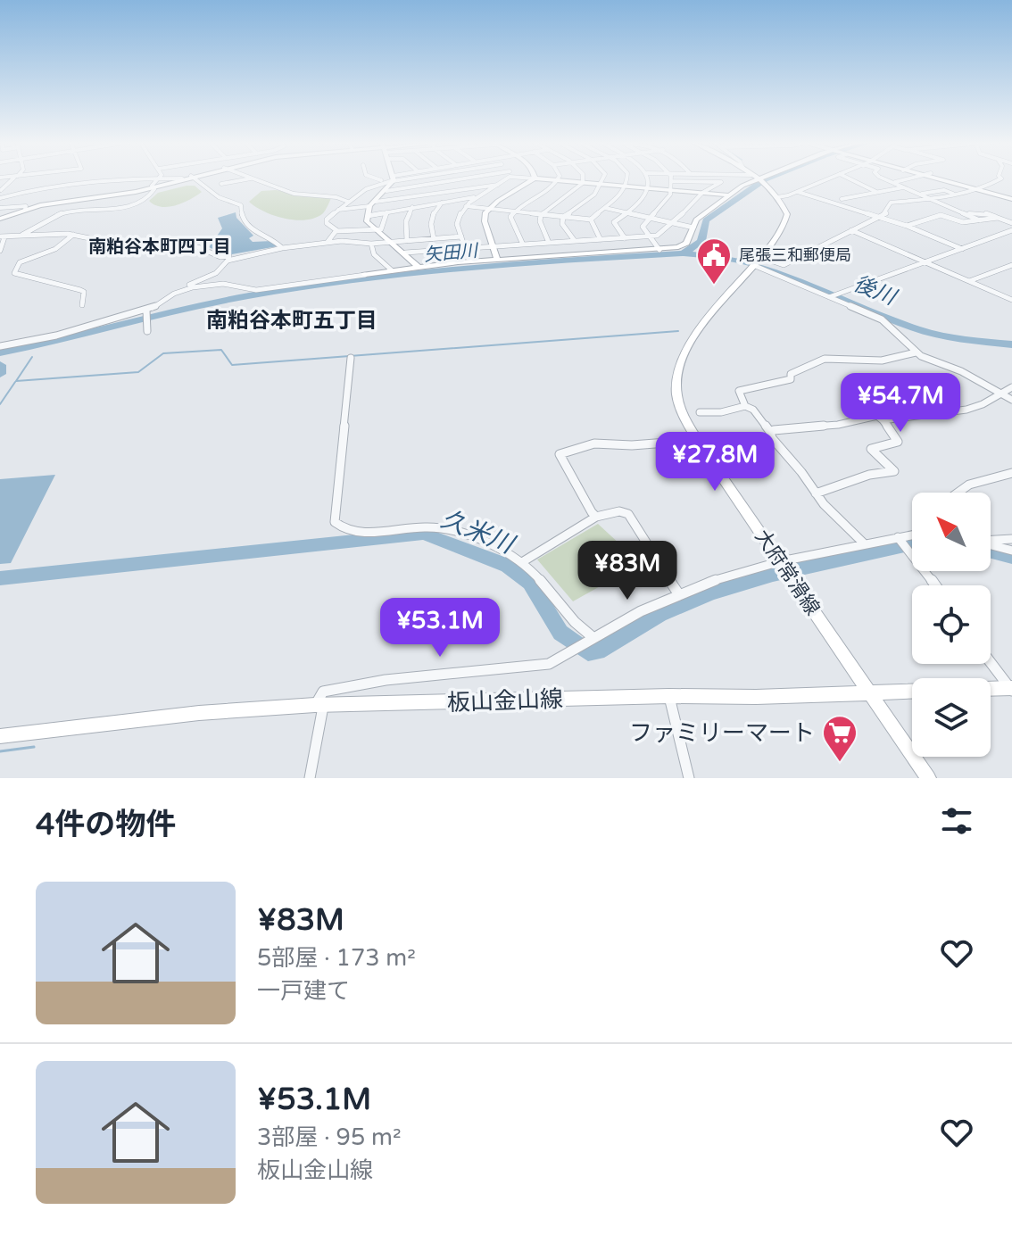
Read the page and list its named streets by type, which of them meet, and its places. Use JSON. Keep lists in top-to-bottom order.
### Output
{
  "streets": {
    "main road": ["大府常滑線", "板山金山線"]
  },
  "crossings": [
    ["大府常滑線", "板山金山線"]
  ],
  "districts": ["南粕谷本町四丁目", "南粕谷本町五丁目"],
  "water": ["矢田川", "後川", "久米川"],
  "places": {
    "public building": ["尾張三和郵便局"],
    "supermarket": ["ファミリーマート"]
  },
  "north": "top left",
  "page": {
    "price": [
      "¥54.7M",
      "¥27.8M",
      "¥83M",
      "¥53.1M"
    ],
    "heading": "4件の物件",
    "list": [
      {
        "name": "¥83M",
        "note": "5部屋 · 173 m² · 一戸建て"
      },
      {
        "name": "¥53.1M",
        "note": "3部屋 · 95 m² · 板山金山線"
      }
    ]
  }
}
